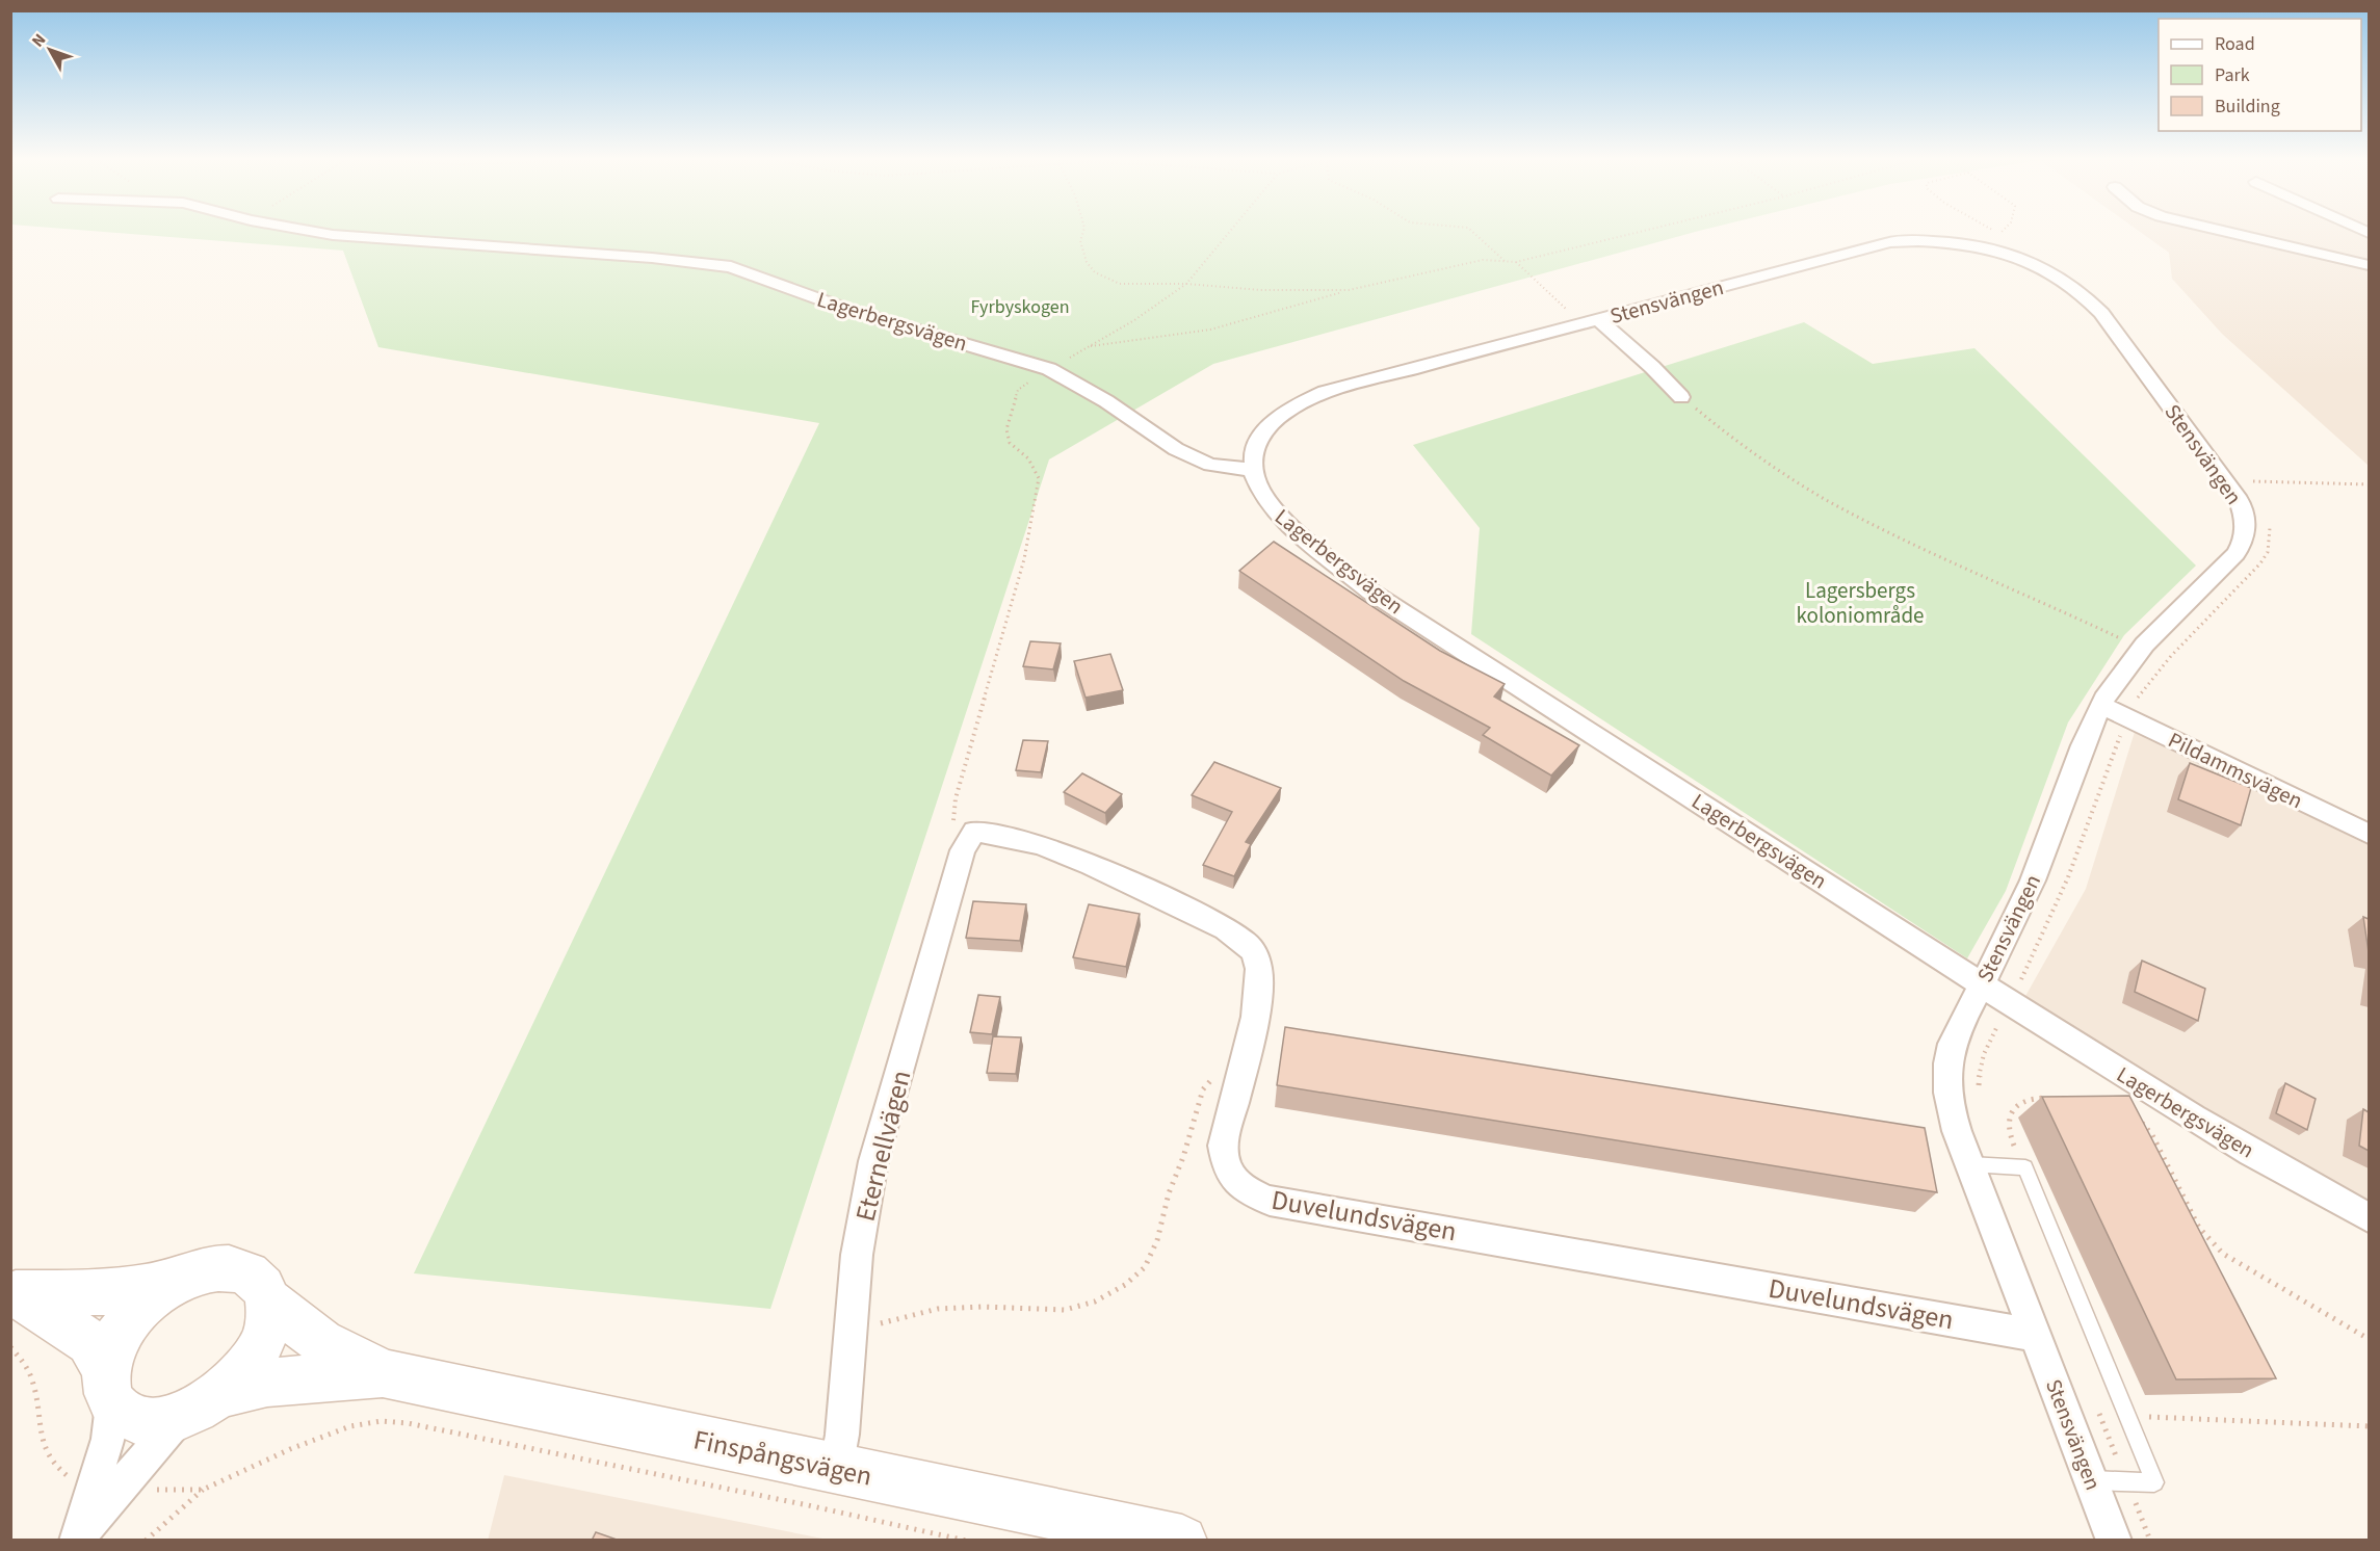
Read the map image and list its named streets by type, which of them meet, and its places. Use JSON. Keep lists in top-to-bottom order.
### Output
{
  "streets": {
    "main road": ["Finspångsvägen"],
    "street": [
      "Stensvängen",
      "Lagerbergsvägen",
      "Pildammsvägen",
      "Eternellvägen",
      "Duvelundsvägen"
    ]
  },
  "crossings": [
    ["Stensvängen", "Lagerbergsvägen"],
    ["Stensvängen", "Pildammsvägen"],
    ["Stensvängen", "Duvelundsvägen"],
    ["Eternellvägen", "Duvelundsvägen"],
    ["Eternellvägen", "Finspångsvägen"]
  ],
  "parks": ["Fyrbyskogen", "Lagersbergs koloniområde"],
  "legend": ["Road", "Park", "Building"],
  "north": "top left"
}
